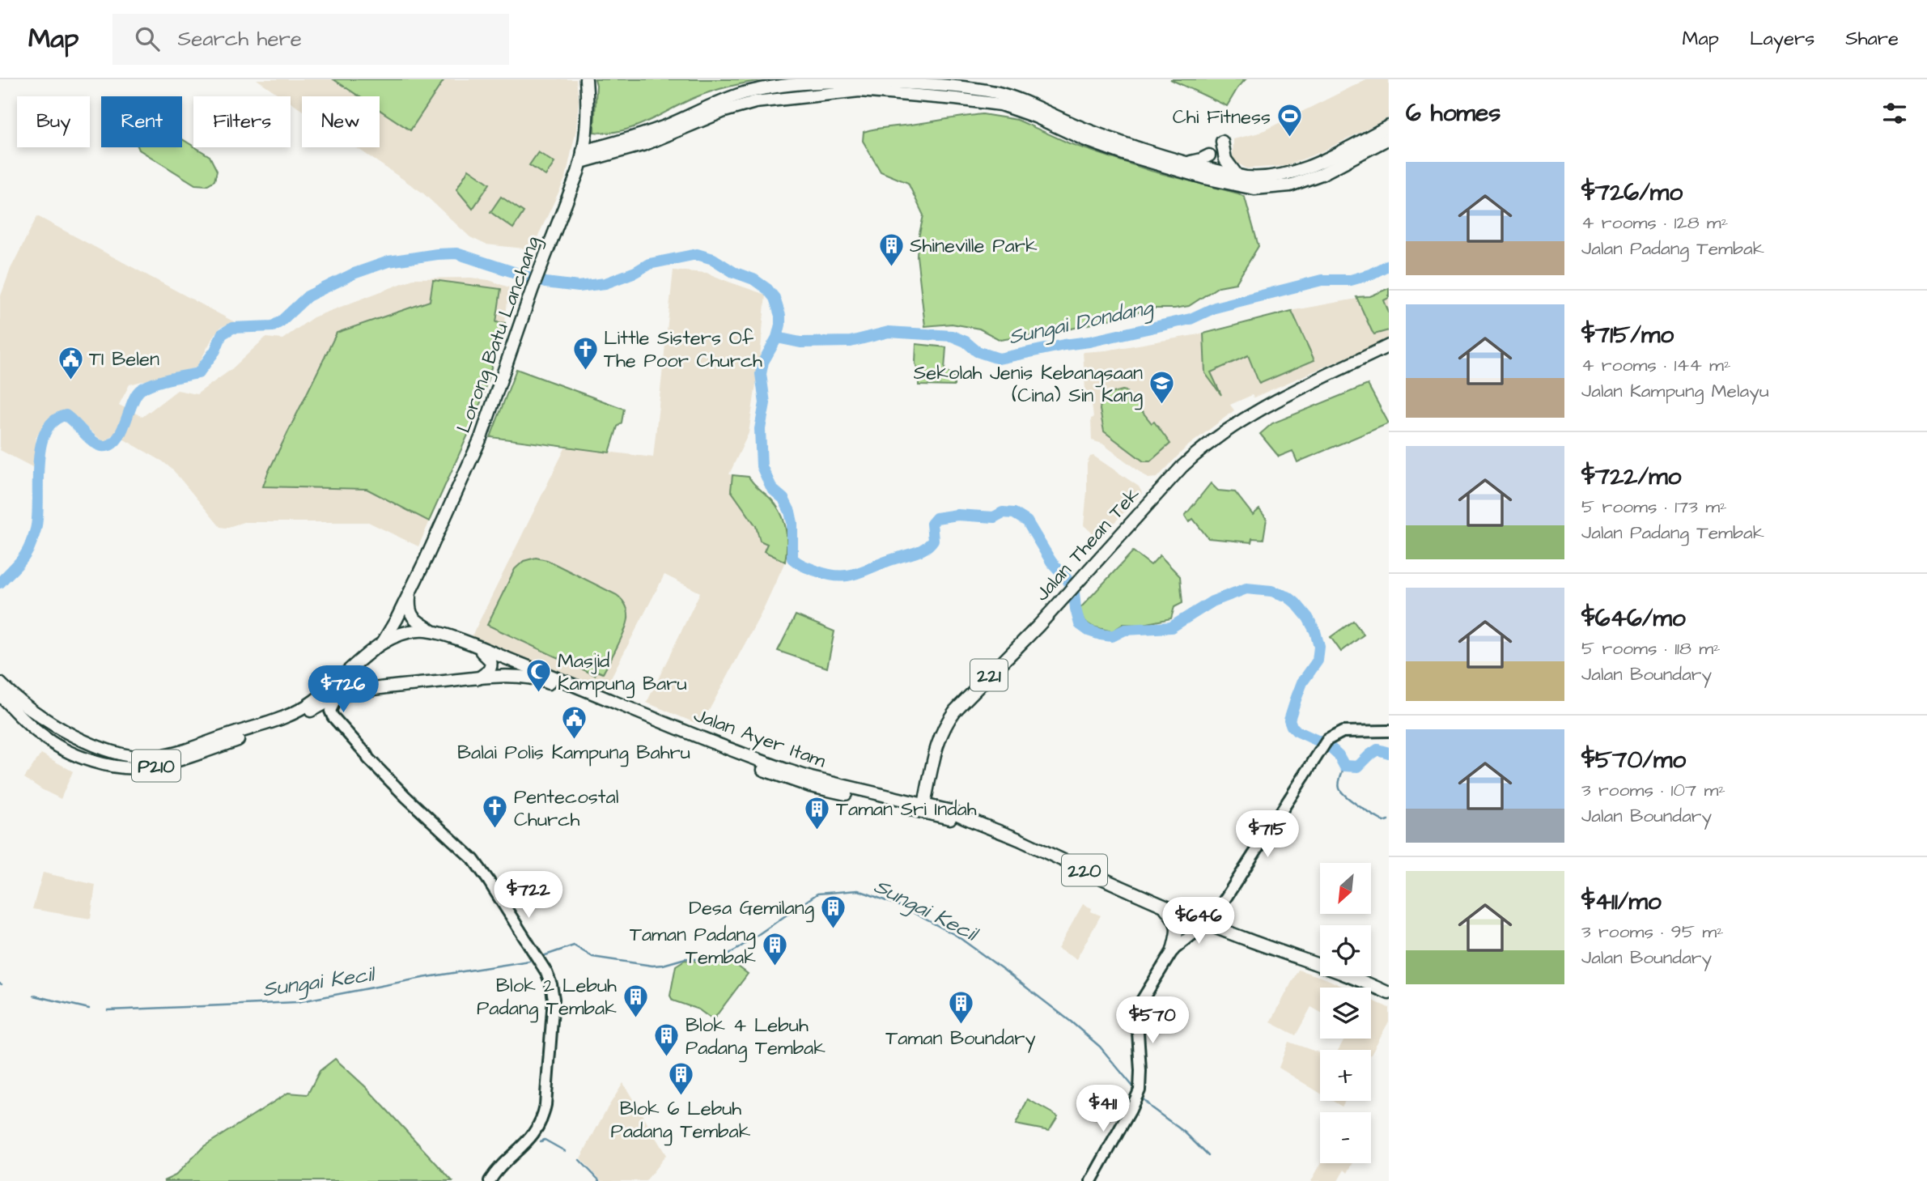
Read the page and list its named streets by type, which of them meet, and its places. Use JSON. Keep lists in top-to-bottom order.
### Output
{
  "streets": {
    "main road": [
      "Lorong Batu Lanchang",
      "Jalan Thean Tek",
      "221",
      "Jalan Ayer Itam",
      "P210",
      "220"
    ]
  },
  "crossings": [
    ["Lorong Batu Lanchang", "Jalan Ayer Itam"],
    ["Jalan Thean Tek", "Jalan Ayer Itam"]
  ],
  "water": ["Sungai Dondang", "Sungai Kecil"],
  "places": {
    "sports": ["Chi Fitness"],
    "building": [
      "Shineville Park",
      "Taman Sri Indah",
      "Desa Gemilang",
      "Taman Padang Tembak",
      "Blok 2 Lebuh Padang Tembak",
      "Taman Boundary",
      "Blok 4 Lebuh Padang Tembak",
      "Blok 6 Lebuh Padang Tembak"
    ],
    "church": ["Little Sisters Of The Poor Church", "Pentecostal Church"],
    "public building": ["TI Belen", "Balai Polis Kampung Bahru"],
    "school or university": ["Sekolah Jenis Kebangsaan (Cina) Sin Kang"],
    "mosque": ["Masjid Kampung Baru"]
  },
  "north": "bottom left",
  "page": {
    "header": "Map",
    "search": "Search here",
    "nav": ["Map", "Layers", "Share"],
    "heading": "6 homes",
    "chip": [
      "Buy",
      "Rent",
      "Filters",
      "New"
    ],
    "list": [
      {
        "name": "$726/mo",
        "note": "4 rooms · 128 m² · Jalan Padang Tembak"
      },
      {
        "name": "$715/mo",
        "note": "4 rooms · 144 m² · Jalan Kampung Melayu"
      },
      {
        "name": "$722/mo",
        "note": "5 rooms · 173 m² · Jalan Padang Tembak"
      },
      {
        "name": "$646/mo",
        "note": "5 rooms · 118 m² · Jalan Boundary"
      },
      {
        "name": "$570/mo",
        "note": "3 rooms · 107 m² · Jalan Boundary"
      },
      {
        "name": "$411/mo",
        "note": "3 rooms · 95 m² · Jalan Boundary"
      }
    ],
    "price": [
      "$726",
      "$715",
      "$722",
      "$646",
      "$570",
      "$411"
    ],
    "map_buttons": ["+", "−"]
  }
}
